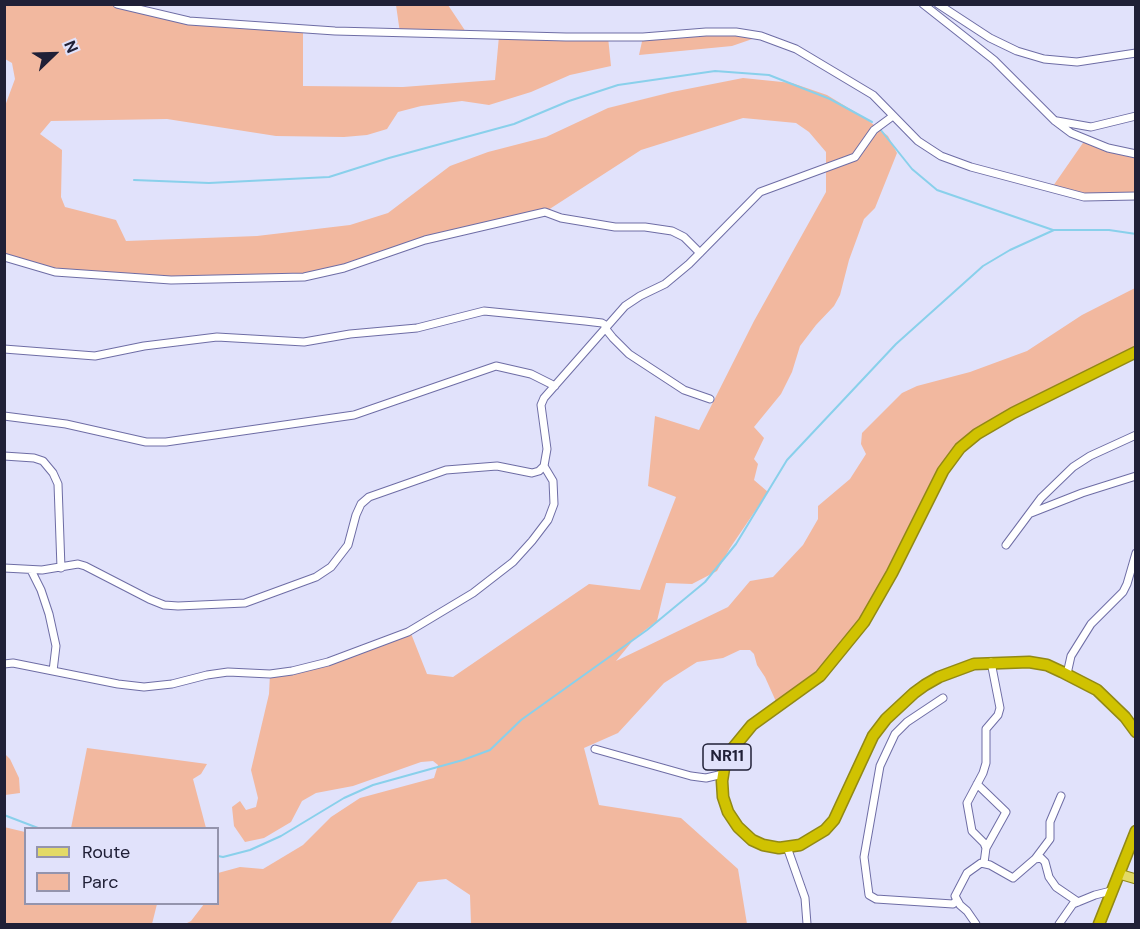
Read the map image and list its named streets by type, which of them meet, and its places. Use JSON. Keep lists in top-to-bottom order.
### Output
{
  "streets": {
    "highway": ["NR11"]
  },
  "legend": ["Route", "Parc"],
  "north": "top right"
}
